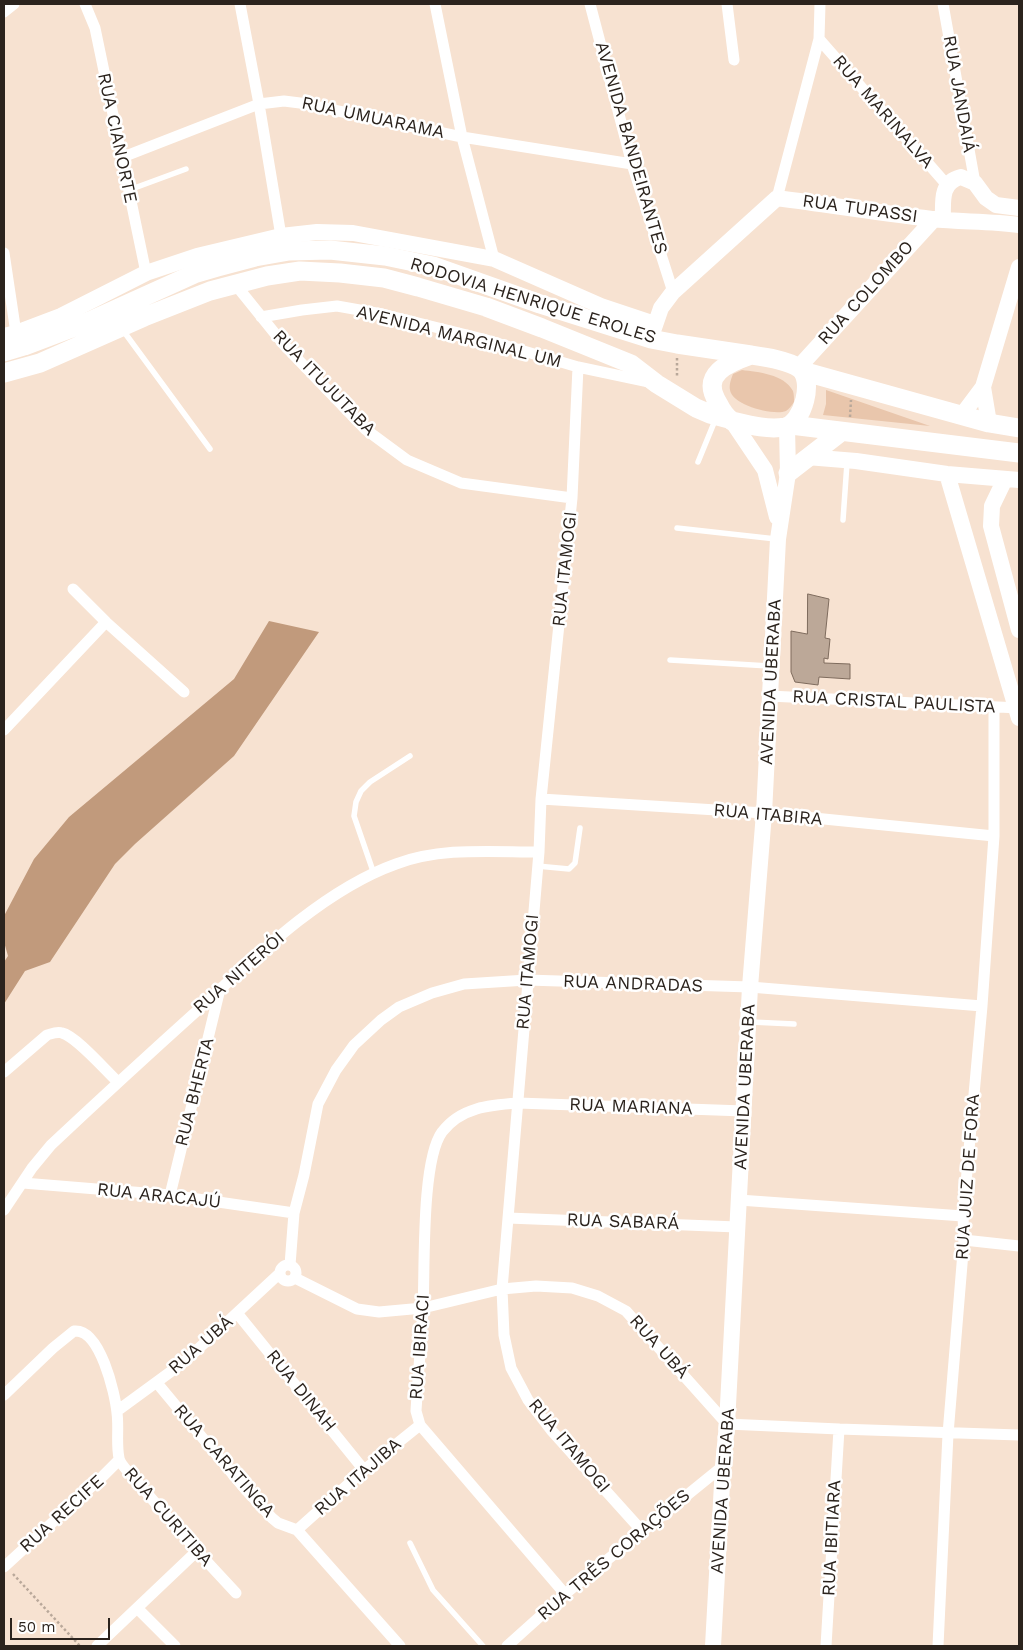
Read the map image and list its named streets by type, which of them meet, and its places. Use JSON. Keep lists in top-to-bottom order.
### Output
{
  "streets": {
    "main road": ["RODOVIA HENRIQUE EROLES"],
    "street": [
      "RUA JANDAIÁ",
      "RUA MARINALVA",
      "RUA UMUARAMA",
      "RUA CIANORTE",
      "AVENIDA BANDEIRANTES",
      "RUA TUPASSI",
      "RUA COLOMBO",
      "AVENIDA MARGINAL UM",
      "RUA ITUJUTABA",
      "RUA ITAMOGI",
      "AVENIDA UBERABA",
      "RUA CRISTAL PAULISTA",
      "RUA ITABIRA",
      "RUA NITERÓI",
      "RUA ANDRADAS",
      "RUA BHERTA",
      "RUA MARIANA",
      "RUA JUIZ DE FORA",
      "RUA ARACAJÚ",
      "RUA SABARÁ",
      "RUA UBÁ",
      "RUA IBIRACI",
      "RUA DINAH",
      "RUA CARATINGA",
      "RUA ITAJIBA",
      "RUA RECIFE",
      "RUA CURITIBA",
      "RUA IBITIARA",
      "RUA TRÊS CORAÇÕES"
    ]
  },
  "crossings": [
    ["RUA MARINALVA", "RUA TUPASSI"],
    ["RUA UMUARAMA", "RUA CIANORTE"],
    ["RUA UMUARAMA", "AVENIDA BANDEIRANTES"],
    ["RUA TUPASSI", "RUA COLOMBO"],
    ["RUA COLOMBO", "RODOVIA HENRIQUE EROLES"],
    ["RUA COLOMBO", "AVENIDA UBERABA"],
    ["RODOVIA HENRIQUE EROLES", "AVENIDA MARGINAL UM"],
    ["RODOVIA HENRIQUE EROLES", "RUA ITUJUTABA"],
    ["RODOVIA HENRIQUE EROLES", "AVENIDA UBERABA"],
    ["AVENIDA MARGINAL UM", "RUA ITUJUTABA"],
    ["AVENIDA MARGINAL UM", "RUA ITAMOGI"],
    ["RUA ITUJUTABA", "RUA ITAMOGI"],
    ["RUA ITAMOGI", "RUA ITABIRA"],
    ["RUA ITAMOGI", "RUA NITERÓI"],
    ["RUA ITAMOGI", "RUA ANDRADAS"],
    ["RUA ITAMOGI", "RUA MARIANA"],
    ["RUA ITAMOGI", "RUA SABARÁ"],
    ["RUA ITAMOGI", "RUA UBÁ"],
    ["RUA ITAMOGI", "RUA IBIRACI"],
    ["RUA ITAMOGI", "RUA TRÊS CORAÇÕES"],
    ["AVENIDA UBERABA", "RUA CRISTAL PAULISTA"],
    ["AVENIDA UBERABA", "RUA ITABIRA"],
    ["AVENIDA UBERABA", "RUA ANDRADAS"],
    ["AVENIDA UBERABA", "RUA MARIANA"],
    ["AVENIDA UBERABA", "RUA SABARÁ"],
    ["AVENIDA UBERABA", "RUA UBÁ"],
    ["AVENIDA UBERABA", "RUA TRÊS CORAÇÕES"],
    ["RUA CRISTAL PAULISTA", "RUA JUIZ DE FORA"],
    ["RUA ITABIRA", "RUA JUIZ DE FORA"],
    ["RUA NITERÓI", "RUA BHERTA"],
    ["RUA NITERÓI", "RUA ARACAJÚ"],
    ["RUA ANDRADAS", "RUA JUIZ DE FORA"],
    ["RUA ANDRADAS", "RUA ARACAJÚ"],
    ["RUA ANDRADAS", "RUA UBÁ"],
    ["RUA BHERTA", "RUA ARACAJÚ"],
    ["RUA MARIANA", "RUA IBIRACI"],
    ["RUA UBÁ", "RUA IBIRACI"],
    ["RUA UBÁ", "RUA DINAH"],
    ["RUA UBÁ", "RUA CARATINGA"],
    ["RUA UBÁ", "RUA CURITIBA"],
    ["RUA IBIRACI", "RUA ITAJIBA"],
    ["RUA IBIRACI", "RUA TRÊS CORAÇÕES"],
    ["RUA DINAH", "RUA ITAJIBA"],
    ["RUA CARATINGA", "RUA ITAJIBA"],
    ["RUA RECIFE", "RUA CURITIBA"]
  ],
  "scale_bar": "50 m"
}
